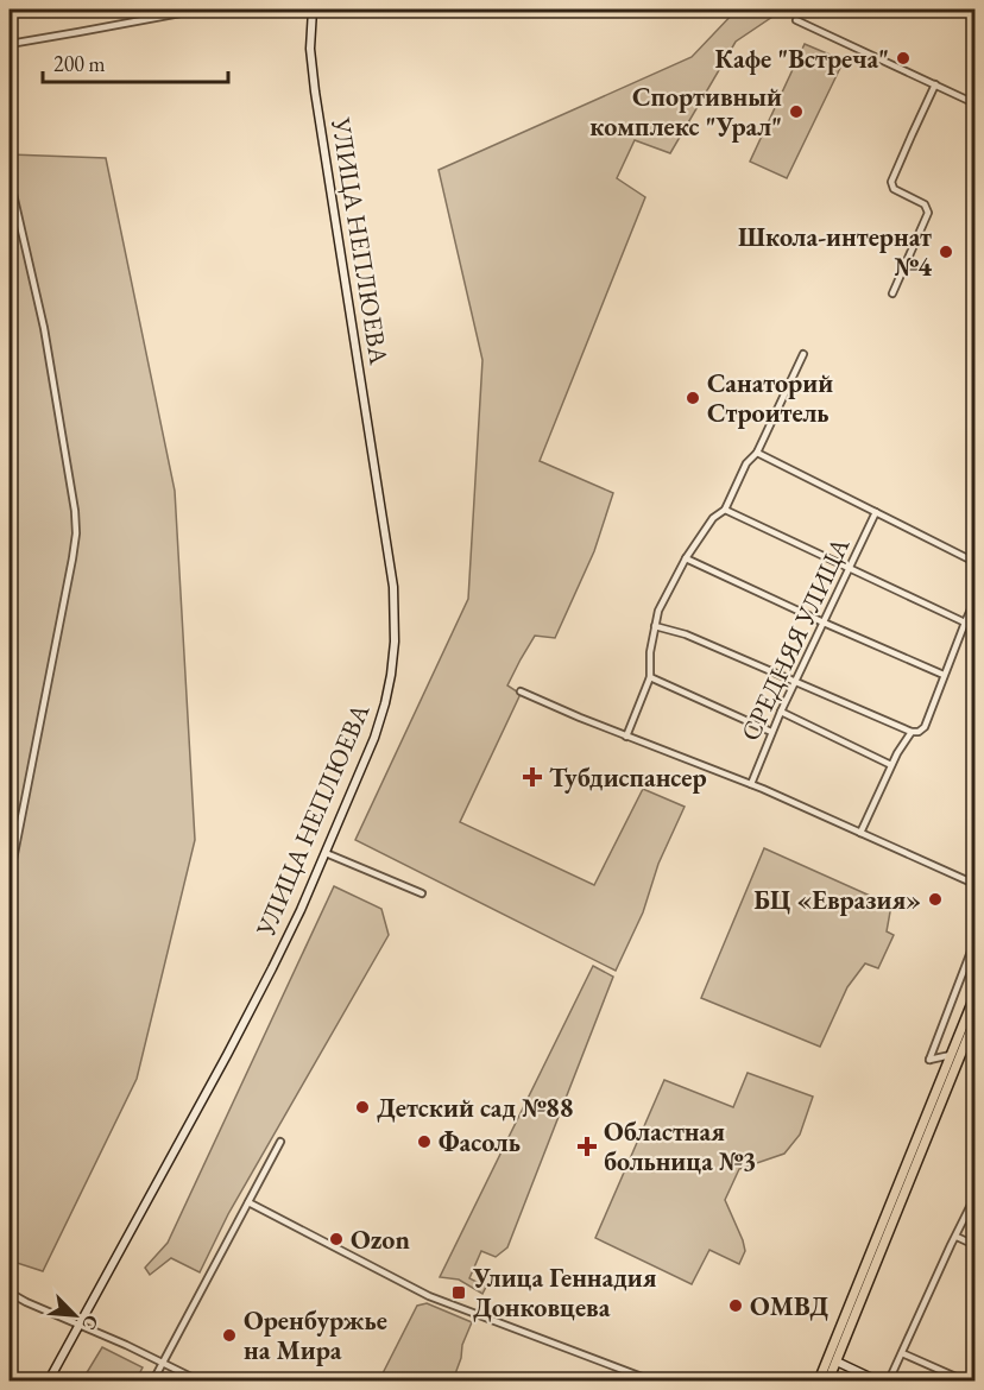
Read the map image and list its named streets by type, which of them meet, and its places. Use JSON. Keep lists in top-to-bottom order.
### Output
{
  "streets": {
    "main road": ["УЛИЦА НЕПЛЮЕВА"],
    "street": ["СРЕДНЯЯ УЛИЦА"]
  },
  "places": {
    "other": [
      "Кафе \"Встреча\"",
      "Спортивный комплекс \"Урал\"",
      "Школа-интернат №4",
      "Санаторий Строитель",
      "БЦ «Евразия»",
      "Детский сад №88",
      "Фасоль",
      "Ozon",
      "ОМВД",
      "Оренбуржье на Мира"
    ],
    "health": ["Тубдиспансер", "Областная больница №3"],
    "transit": ["Улица Геннадия Донковцева"]
  },
  "scale_bar": "200 m",
  "north": "bottom right"
}
